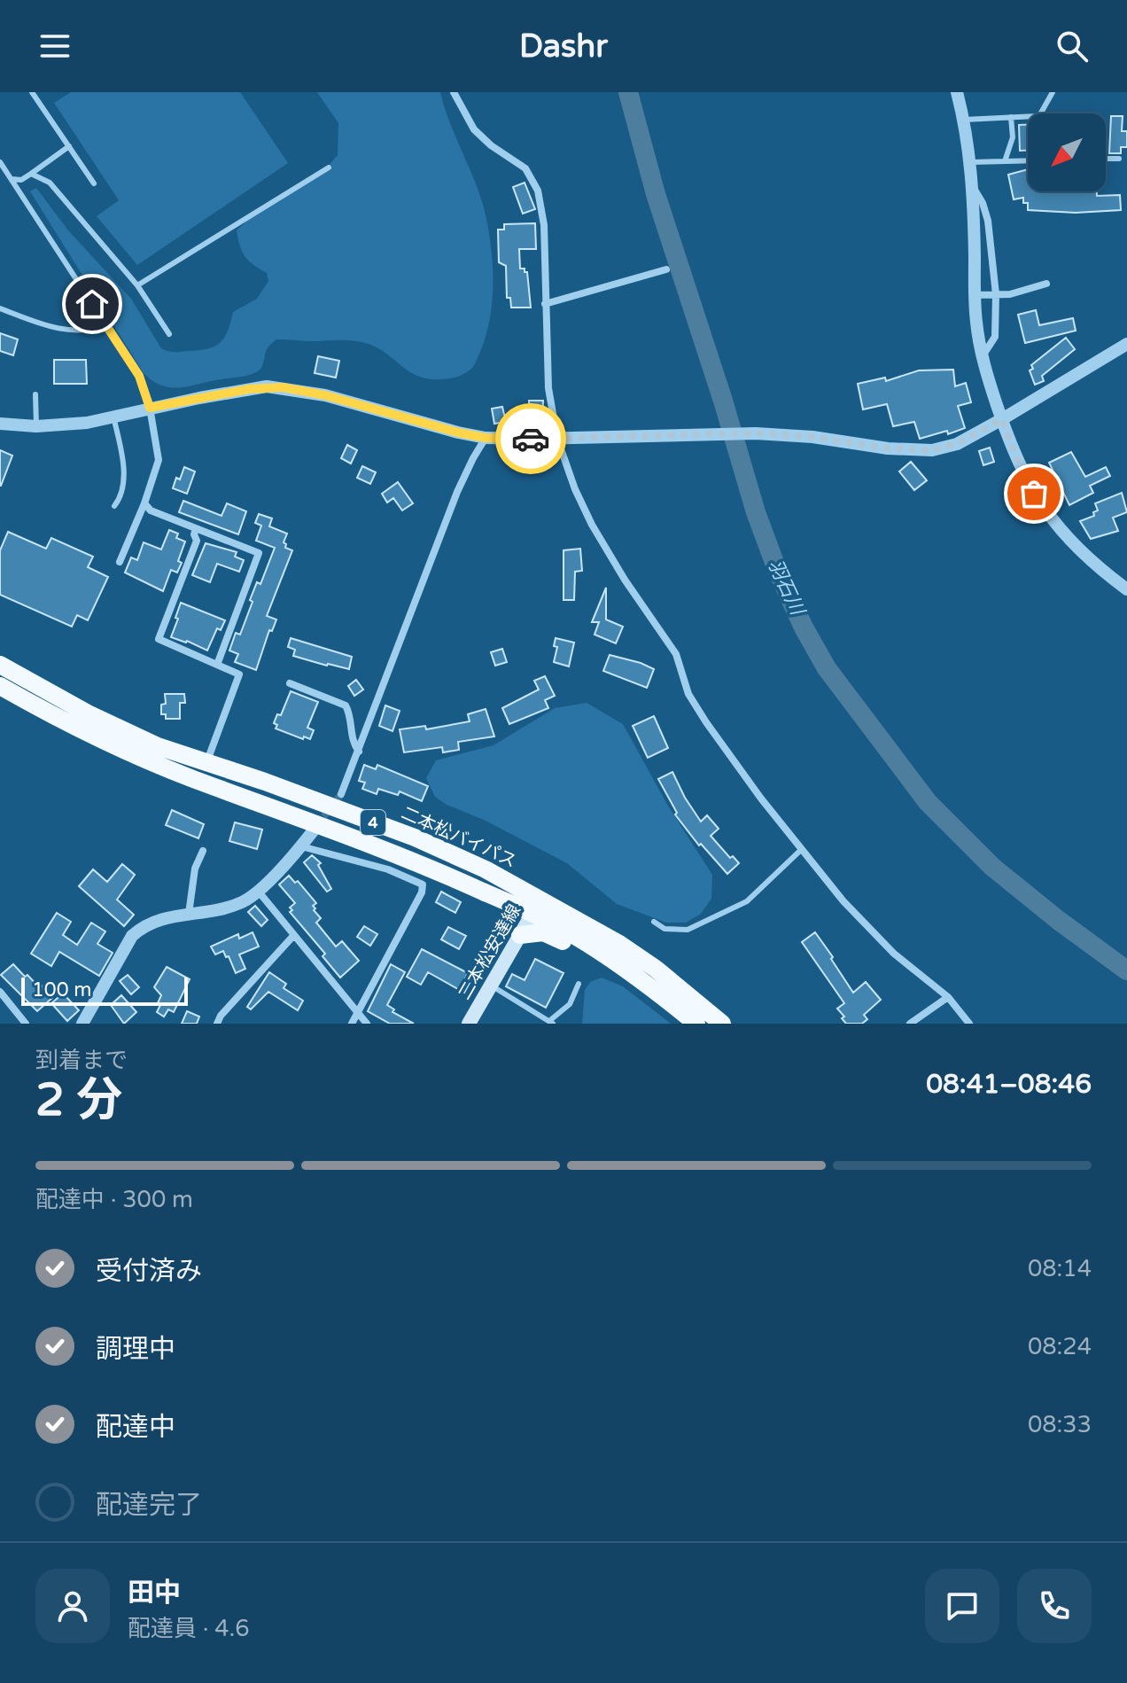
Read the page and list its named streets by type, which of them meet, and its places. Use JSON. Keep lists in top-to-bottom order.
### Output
{
  "streets": {
    "highway": ["4", "二本松バイパス"],
    "main road": ["二本松安達線"]
  },
  "crossings": [
    ["二本松バイパス", "二本松安達線"]
  ],
  "water": ["羽石川"],
  "scale_bar": "100 m",
  "north": "bottom left",
  "page": {
    "header": "Dashr",
    "scale": "100 m",
    "heading": ["2 分", "到着まで", "08:41–08:46"],
    "panel": ["田中", "配達員 · 4.6"],
    "bar": "配達中 · 300 m",
    "list": [
      ["受付済み", "08:14"],
      ["調理中", "08:24"],
      ["配達中", "08:33"],
      "配達完了"
    ]
  }
}
